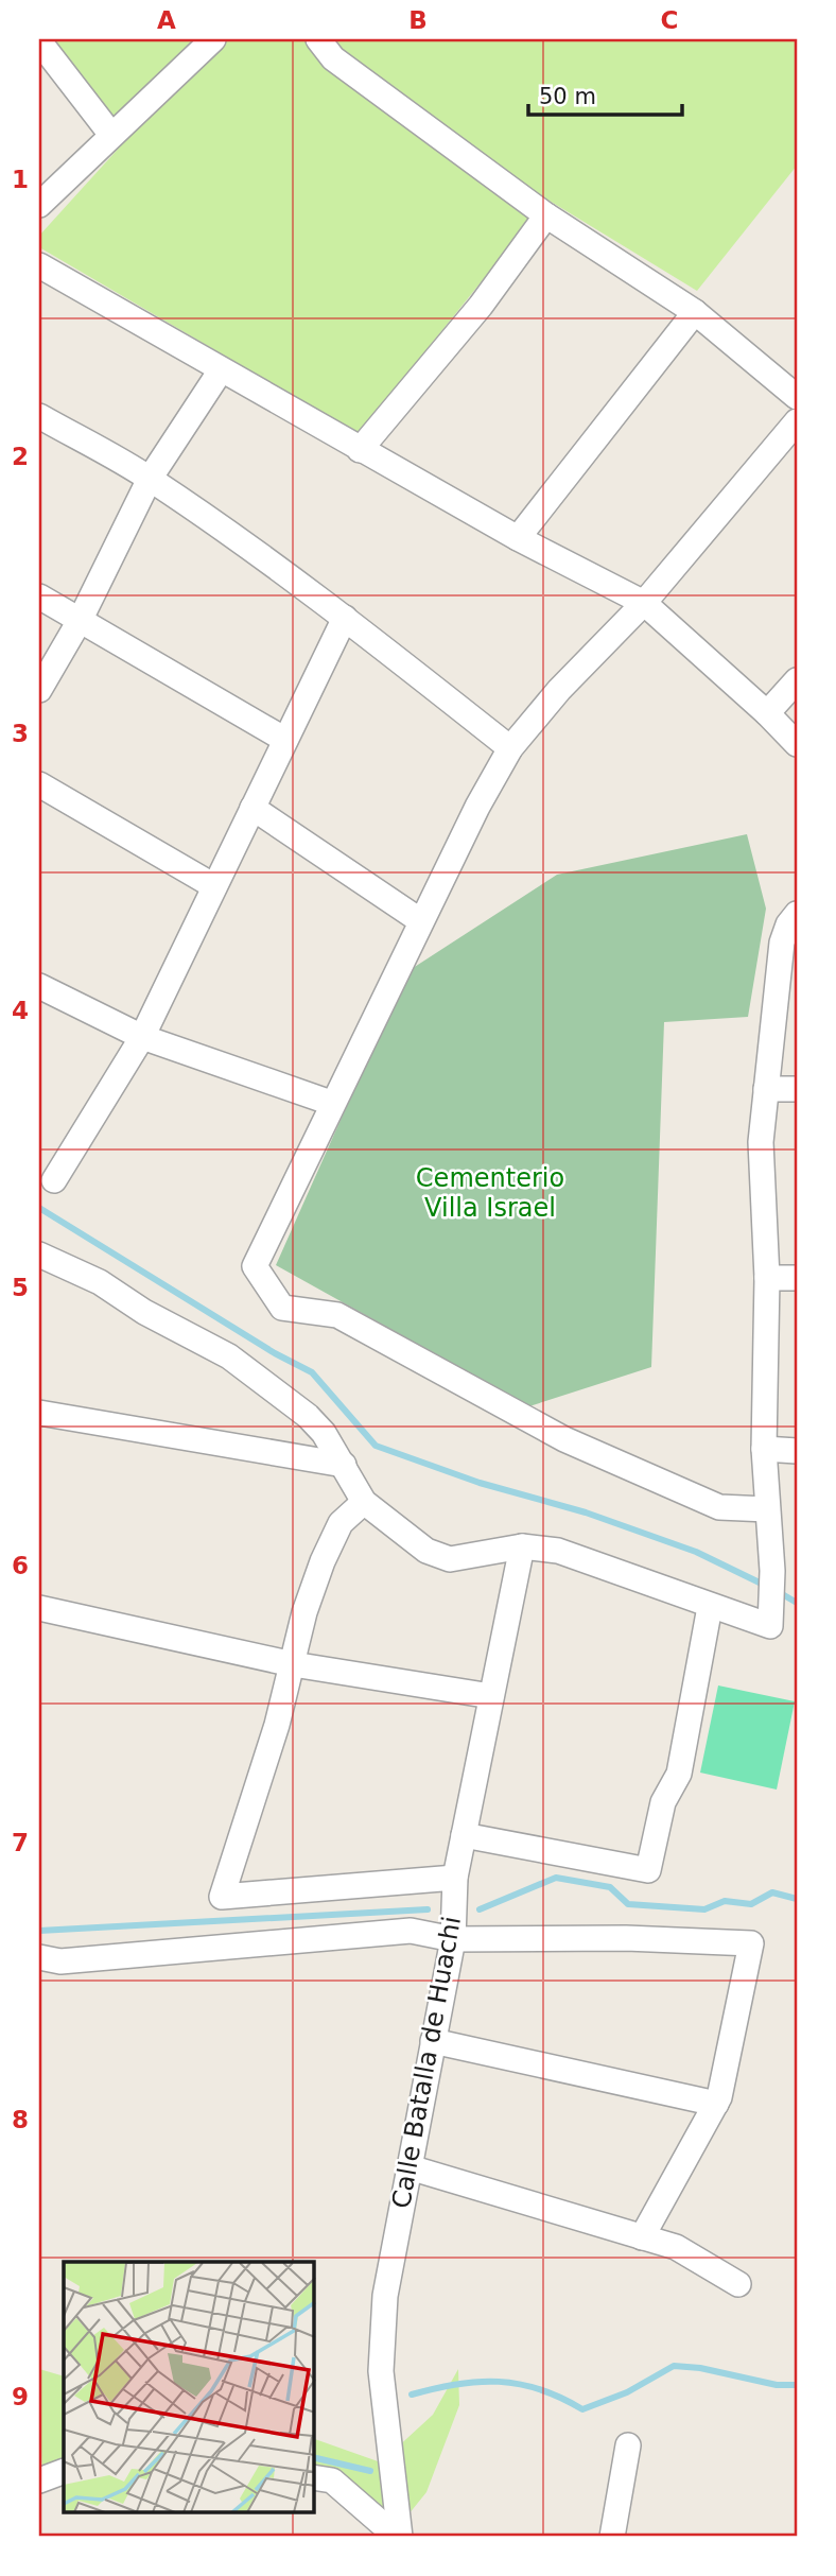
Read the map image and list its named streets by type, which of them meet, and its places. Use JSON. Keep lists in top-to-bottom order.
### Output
{
  "streets": {
    "street": ["Calle Batalla de Huachi"]
  },
  "parks": ["Cementerio Villa Israel"],
  "scale_bar": "50 m",
  "grid": {
    "columns": ["A", "B", "C"],
    "rows": [
      "1",
      "2",
      "3",
      "4",
      "5",
      "6",
      "7",
      "8",
      "9"
    ]
  }
}
